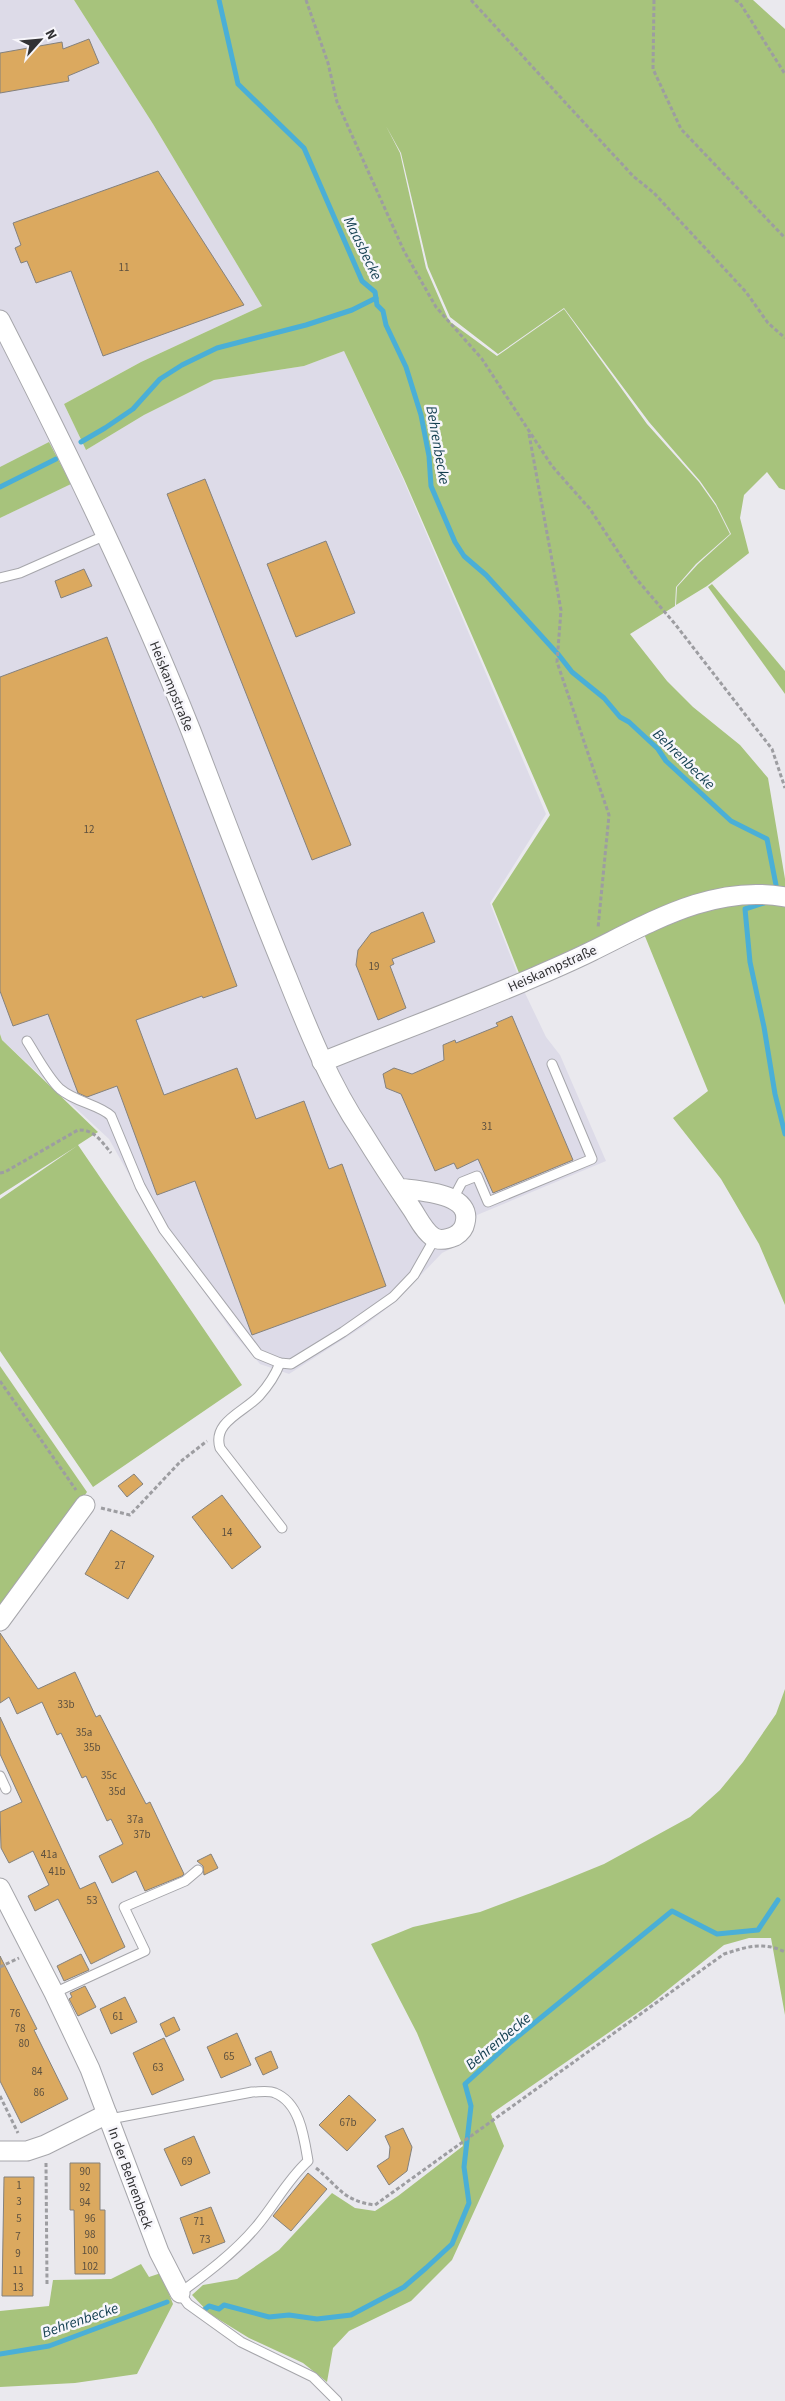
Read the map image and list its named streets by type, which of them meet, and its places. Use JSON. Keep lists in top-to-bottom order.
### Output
{
  "streets": {
    "street": ["Heiskampstraße", "In der Behrenbeck"]
  },
  "water": ["Maasbecke", "Behrenbecke"],
  "house_numbers": [
    "11",
    "12",
    "19",
    "31",
    "14",
    "27",
    "33b",
    "35a",
    "35b",
    "35c",
    "35d",
    "37a",
    "37b",
    "41a",
    "41b",
    "53",
    "76",
    "61",
    "78",
    "80",
    "65",
    "63",
    "84",
    "86",
    "67b",
    "69",
    "90",
    "1",
    "92",
    "3",
    "94",
    "5",
    "96",
    "71",
    "98",
    "7",
    "73",
    "100",
    "9",
    "102",
    "11",
    "13"
  ],
  "north": "top right"
}
